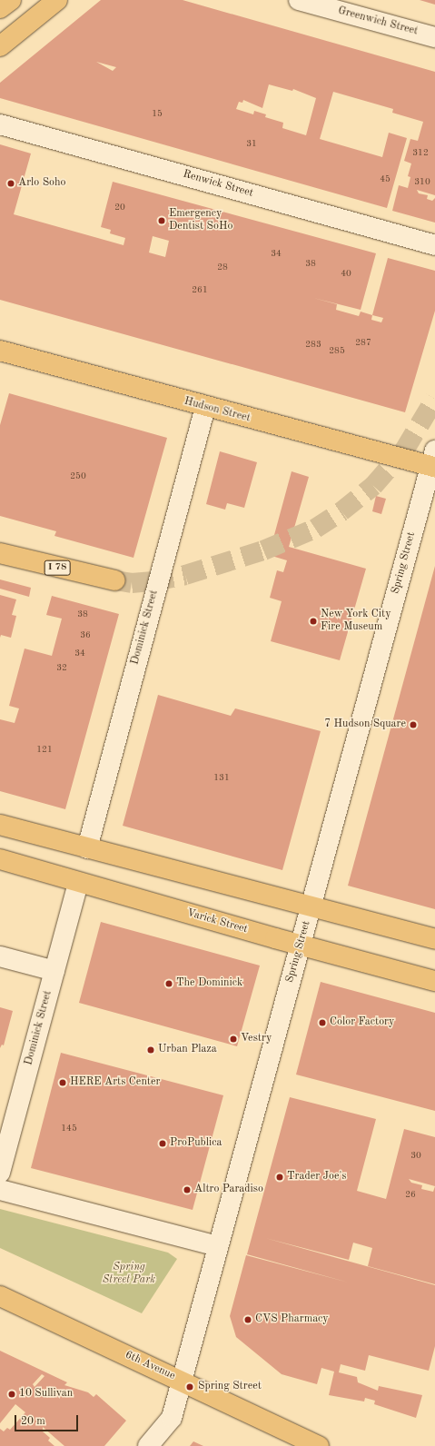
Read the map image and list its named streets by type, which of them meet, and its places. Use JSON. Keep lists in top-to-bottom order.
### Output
{
  "streets": {
    "main road": [
      "Hudson Street",
      "I 78",
      "Varick Street",
      "6th Avenue"
    ],
    "street": [
      "Greenwich Street",
      "Renwick Street",
      "Spring Street",
      "Dominick Street"
    ]
  },
  "crossings": [
    ["Hudson Street", "Spring Street"],
    ["Hudson Street", "Dominick Street"],
    ["Spring Street", "Varick Street"],
    ["Spring Street", "6th Avenue"],
    ["Dominick Street", "Varick Street"]
  ],
  "parks": ["Spring Street Park"],
  "places": [
    "Arlo Soho",
    "Emergency Dentist SoHo",
    "New York City Fire Museum",
    "7 Hudson Square",
    "The Dominick",
    "Color Factory",
    "Vestry",
    "Urban Plaza",
    "HERE Arts Center",
    "ProPublica",
    "Trader Joe's",
    "Altro Paradiso",
    "CVS Pharmacy",
    "Spring Street",
    "10 Sullivan"
  ],
  "house_numbers": [
    "15",
    "31",
    "312",
    "45",
    "310",
    "20",
    "34",
    "38",
    "28",
    "40",
    "261",
    "287",
    "283",
    "285",
    "250",
    "38",
    "36",
    "34",
    "32",
    "121",
    "131",
    "145",
    "30",
    "26"
  ],
  "scale_bar": "20 m"
}
